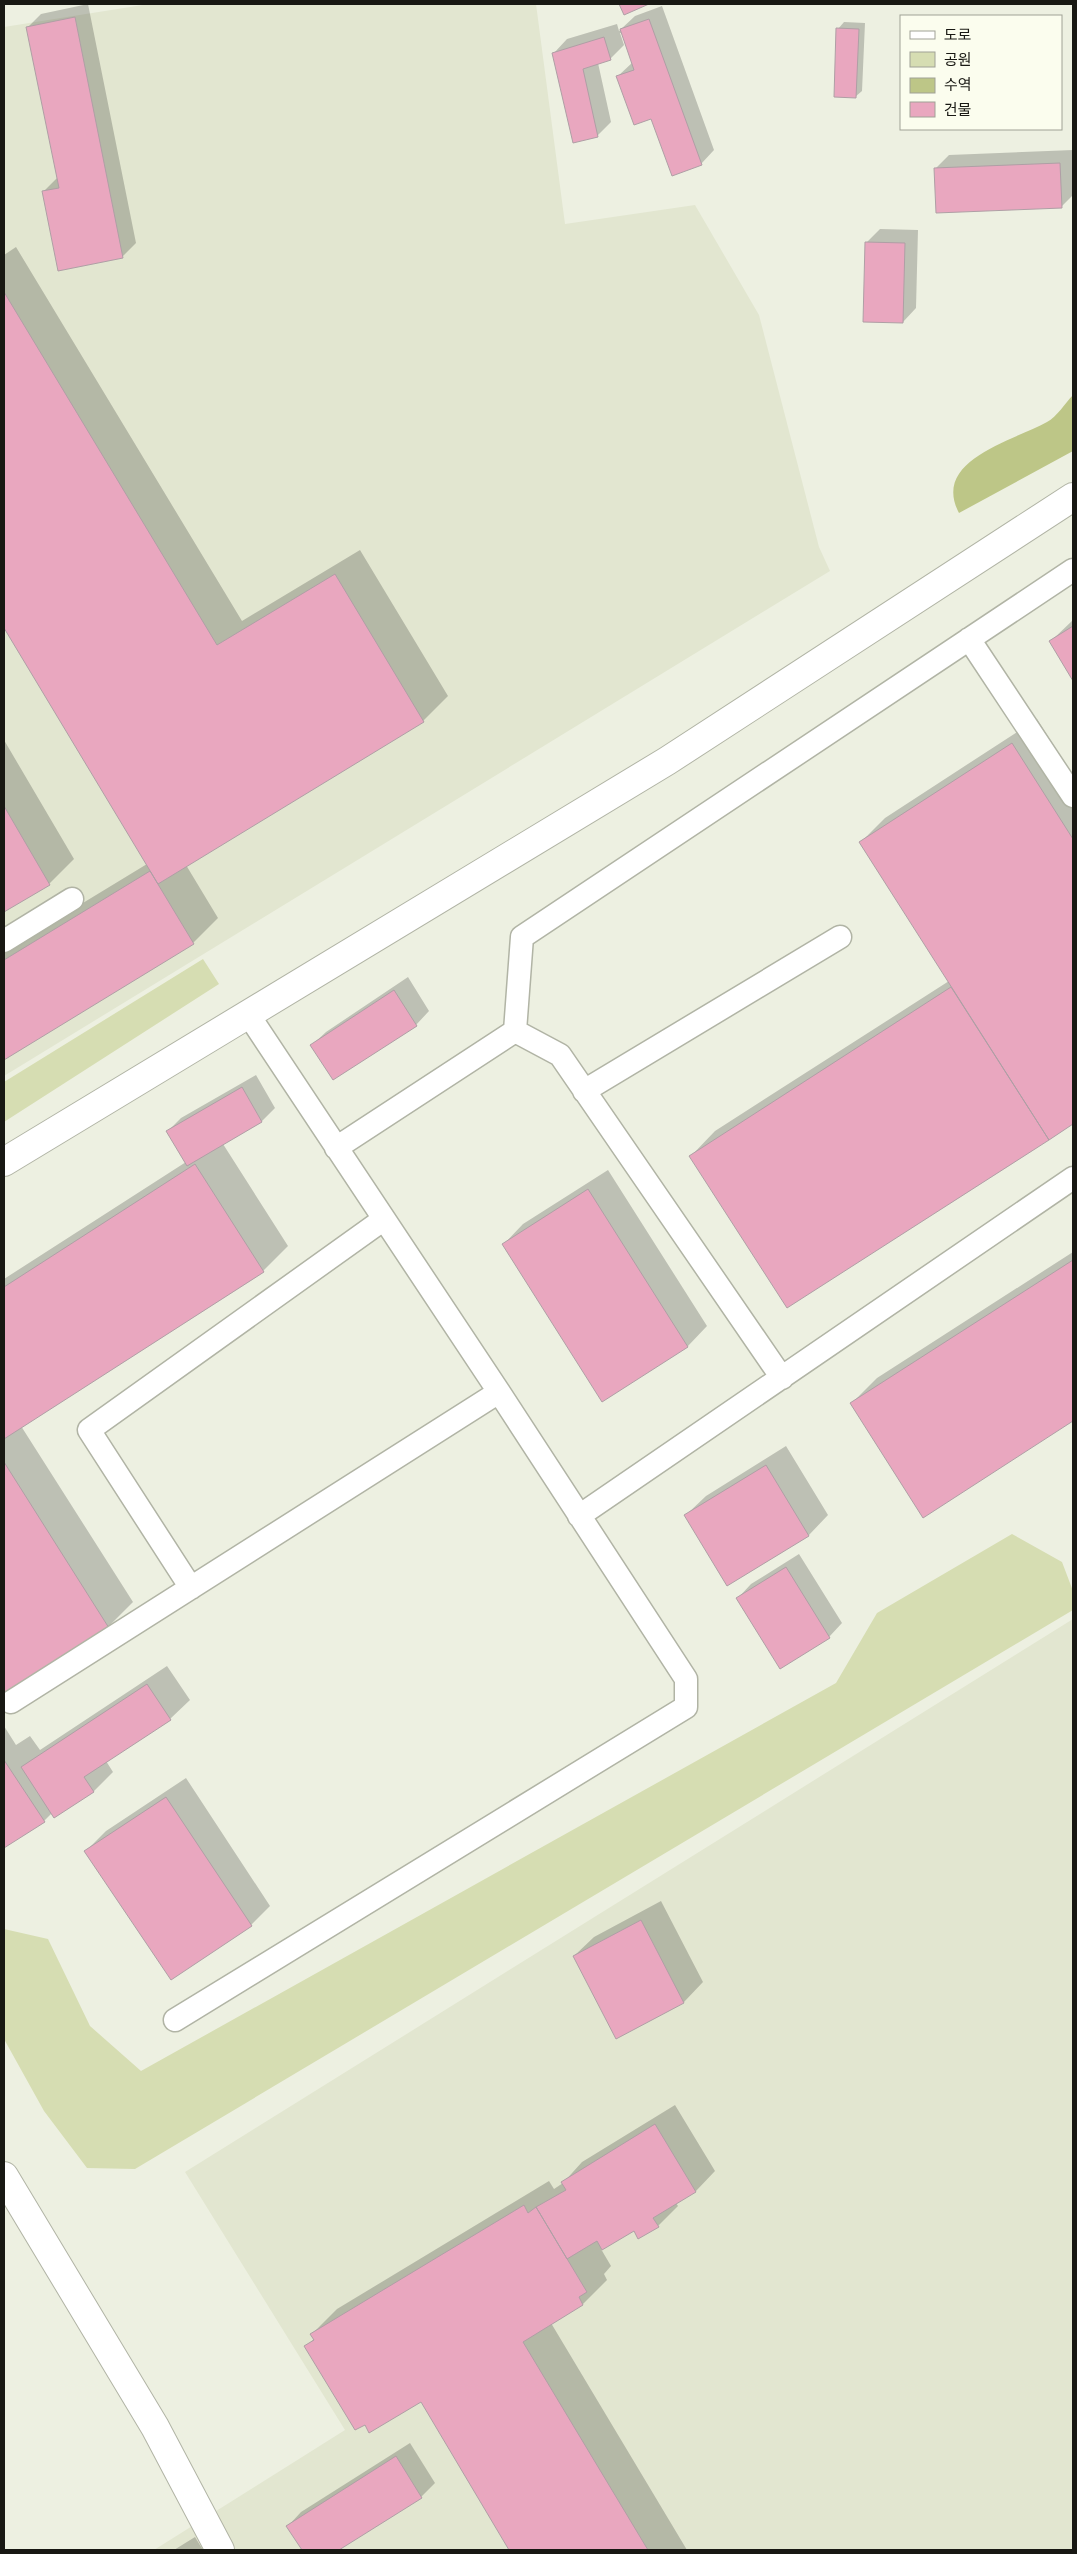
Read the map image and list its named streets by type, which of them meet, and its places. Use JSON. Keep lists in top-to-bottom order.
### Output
{
  "legend": [
    "도로",
    "공원",
    "수역",
    "건물"
  ]
}
